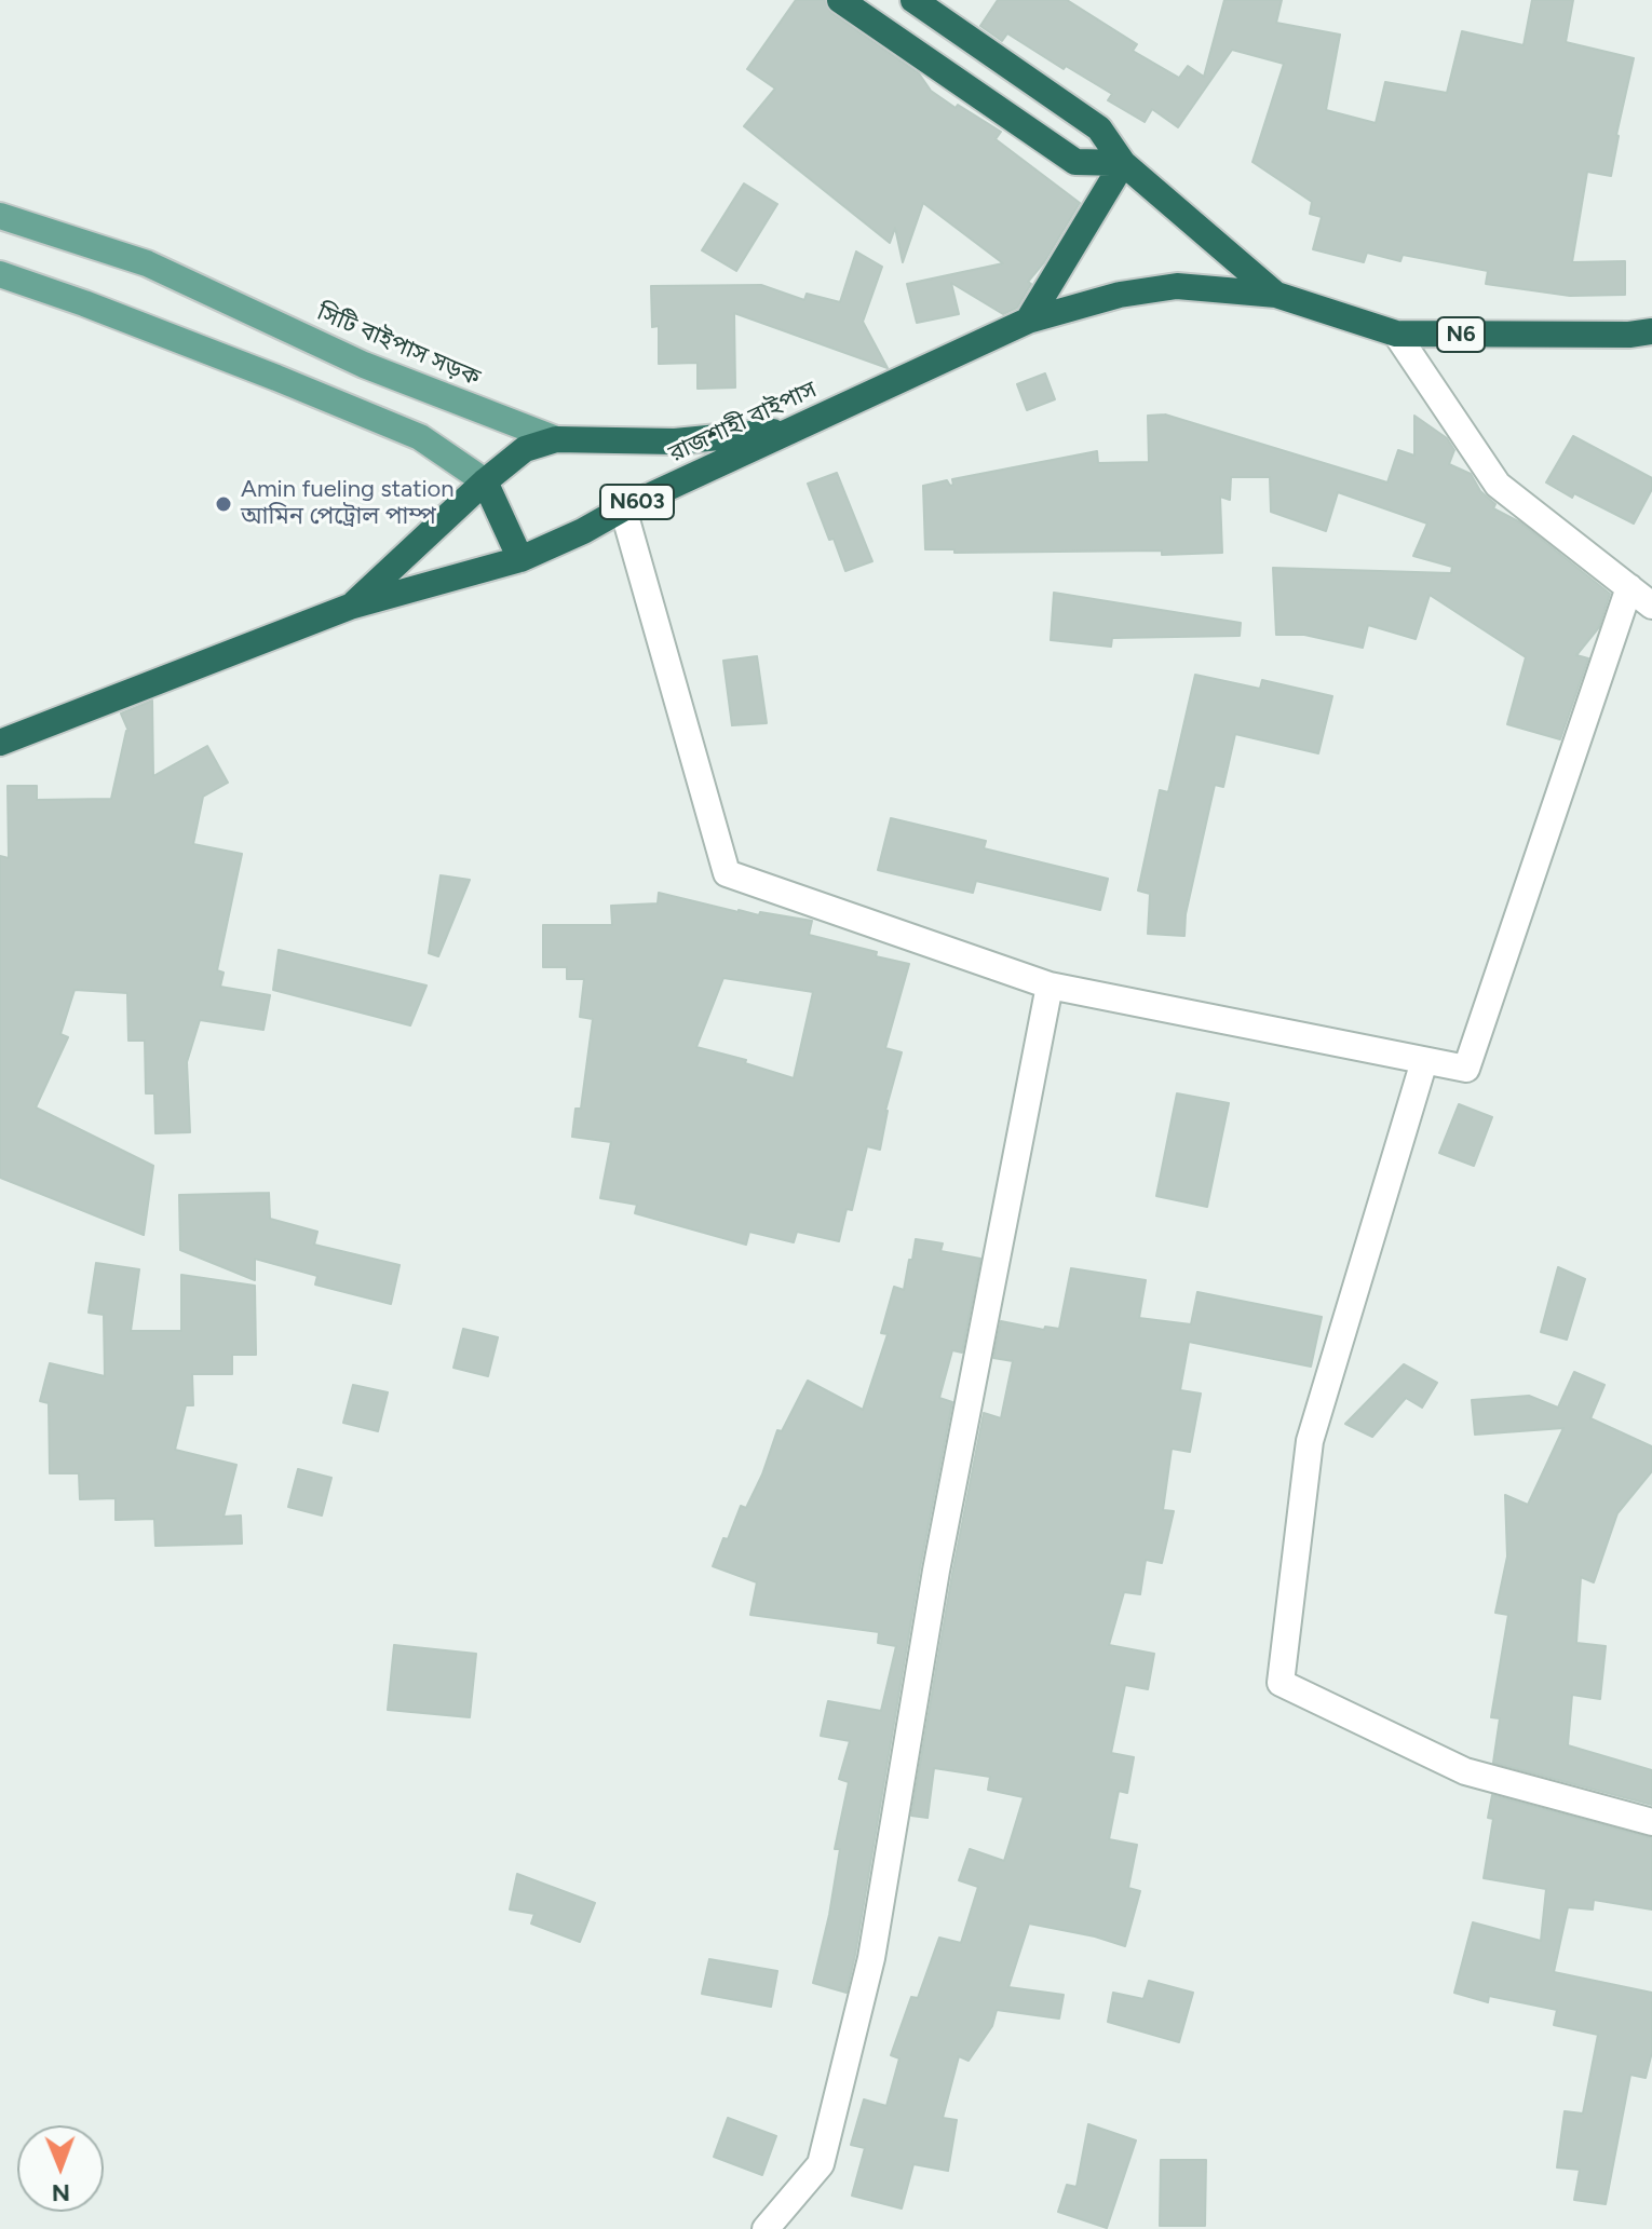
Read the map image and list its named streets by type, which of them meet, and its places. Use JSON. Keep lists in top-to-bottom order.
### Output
{
  "streets": {
    "highway": [
      "N6",
      "সিটি বাইপাস সড়ক",
      "রাজশাহী বাইপাস",
      "N603"
    ]
  },
  "crossings": [
    ["N6", "রাজশাহী বাইপাস"],
    ["সিটি বাইপাস সড়ক", "রাজশাহী বাইপাস"]
  ],
  "places": ["Amin fueling station আমিন পেট্রোল পাম্প"],
  "north": "bottom"
}
